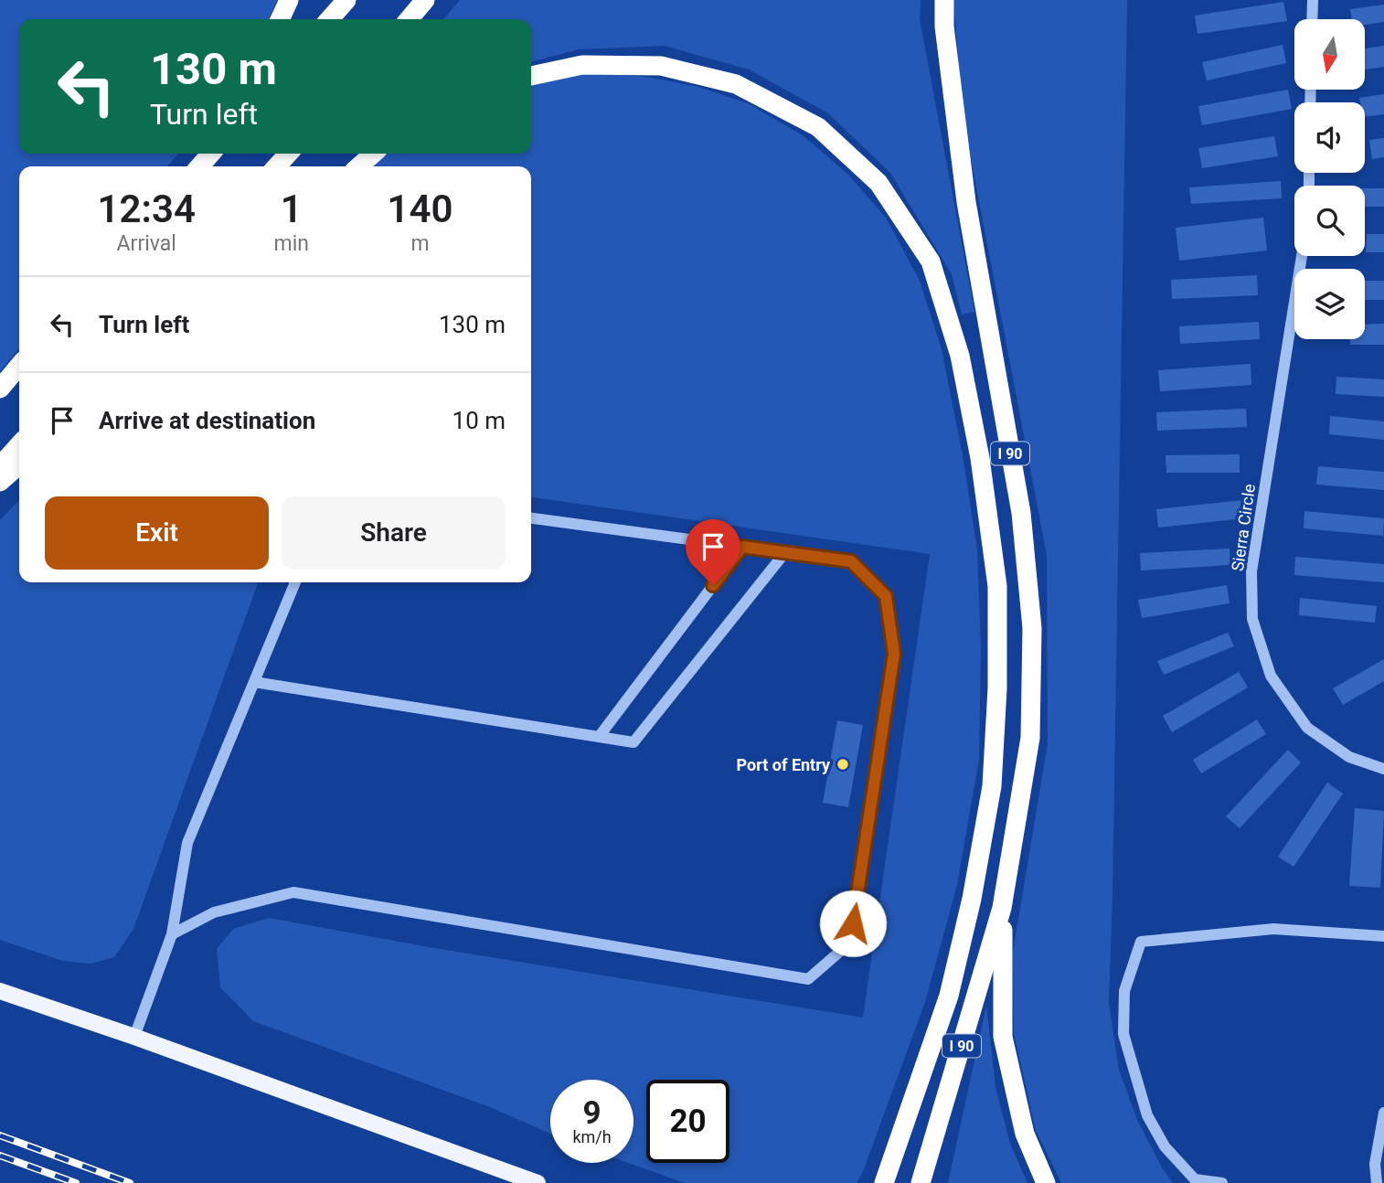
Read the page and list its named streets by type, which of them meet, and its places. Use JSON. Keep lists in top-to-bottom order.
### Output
{
  "streets": {
    "highway": ["I 90"],
    "street": ["Sierra Circle"]
  },
  "places": ["Port of Entry"],
  "north": "bottom",
  "page": {
    "turn": ["130 m", "Turn left"],
    "eta": [
      "12:34",
      "Arrival",
      "1",
      "min",
      "140",
      "m"
    ],
    "list": [
      {
        "name": "Turn left",
        "value": "130 m"
      },
      {
        "name": "Arrive at destination",
        "value": "10 m"
      }
    ],
    "buttons": ["Exit", "Share"],
    "speed": "9 km/h",
    "limit": "20"
  }
}
